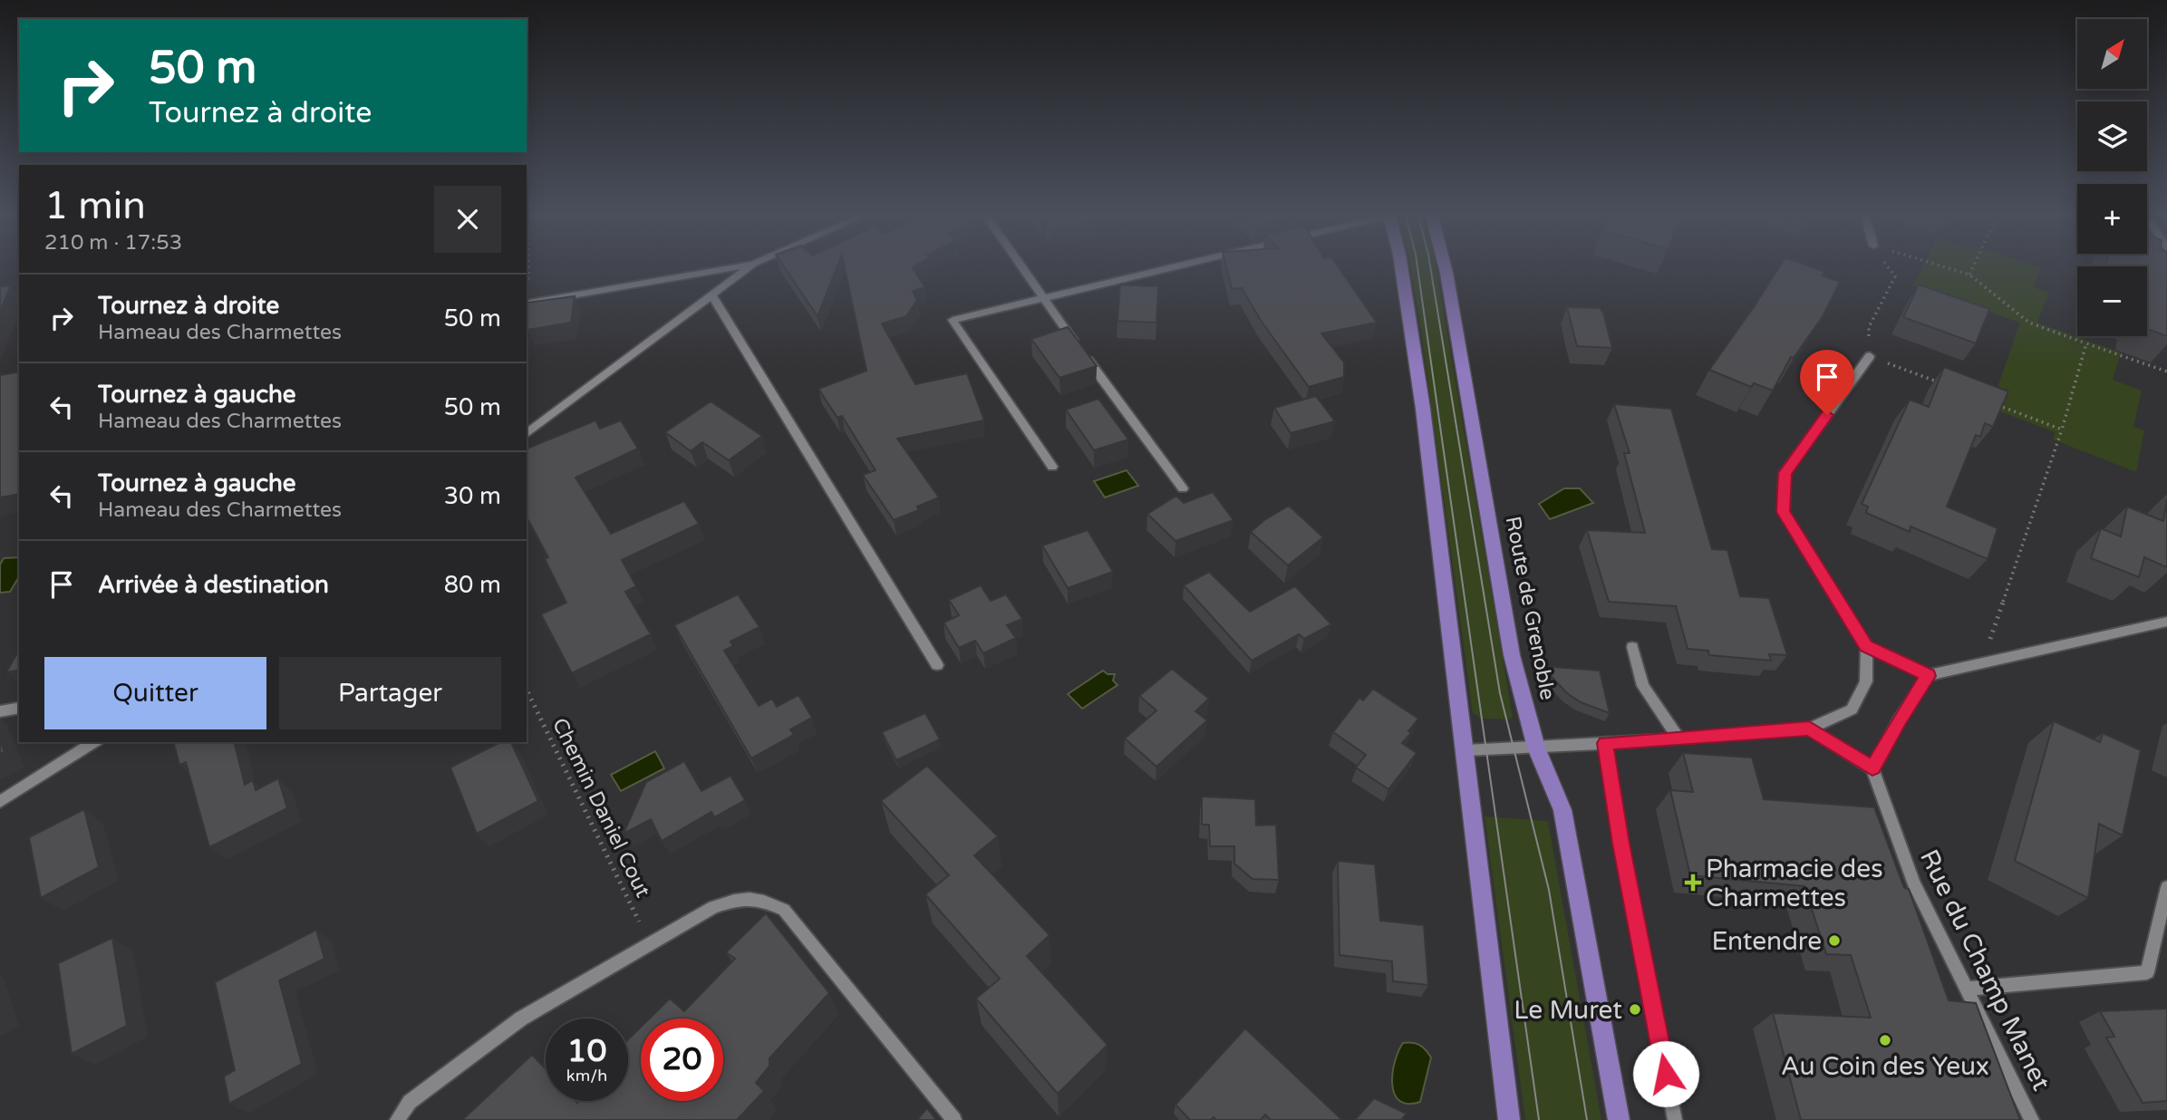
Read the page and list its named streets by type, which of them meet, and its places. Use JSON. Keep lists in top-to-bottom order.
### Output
{
  "streets": {
    "main road": ["Route de Grenoble"],
    "street": ["Rue du Champ Manet"],
    "path": ["Chemin Daniel Cout"]
  },
  "places": {
    "health": ["Pharmacie des Charmettes"],
    "other": ["Entendre", "Le Muret", "Au Coin des Yeux"]
  },
  "north": "top right",
  "page": {
    "map_buttons": ["+", "−"],
    "turn": ["50 m", "Tournez à droite"],
    "heading": ["1 min", "210 m · 17:53"],
    "list": [
      {
        "name": "Tournez à droite",
        "note": "Hameau des Charmettes",
        "value": "50 m"
      },
      {
        "name": "Tournez à gauche",
        "note": "Hameau des Charmettes",
        "value": "50 m"
      },
      {
        "name": "Tournez à gauche",
        "note": "Hameau des Charmettes",
        "value": "30 m"
      },
      {
        "name": "Arrivée à destination",
        "value": "80 m"
      }
    ],
    "buttons": ["Quitter", "Partager"],
    "speed": "10 km/h",
    "limit": "20"
  }
}
